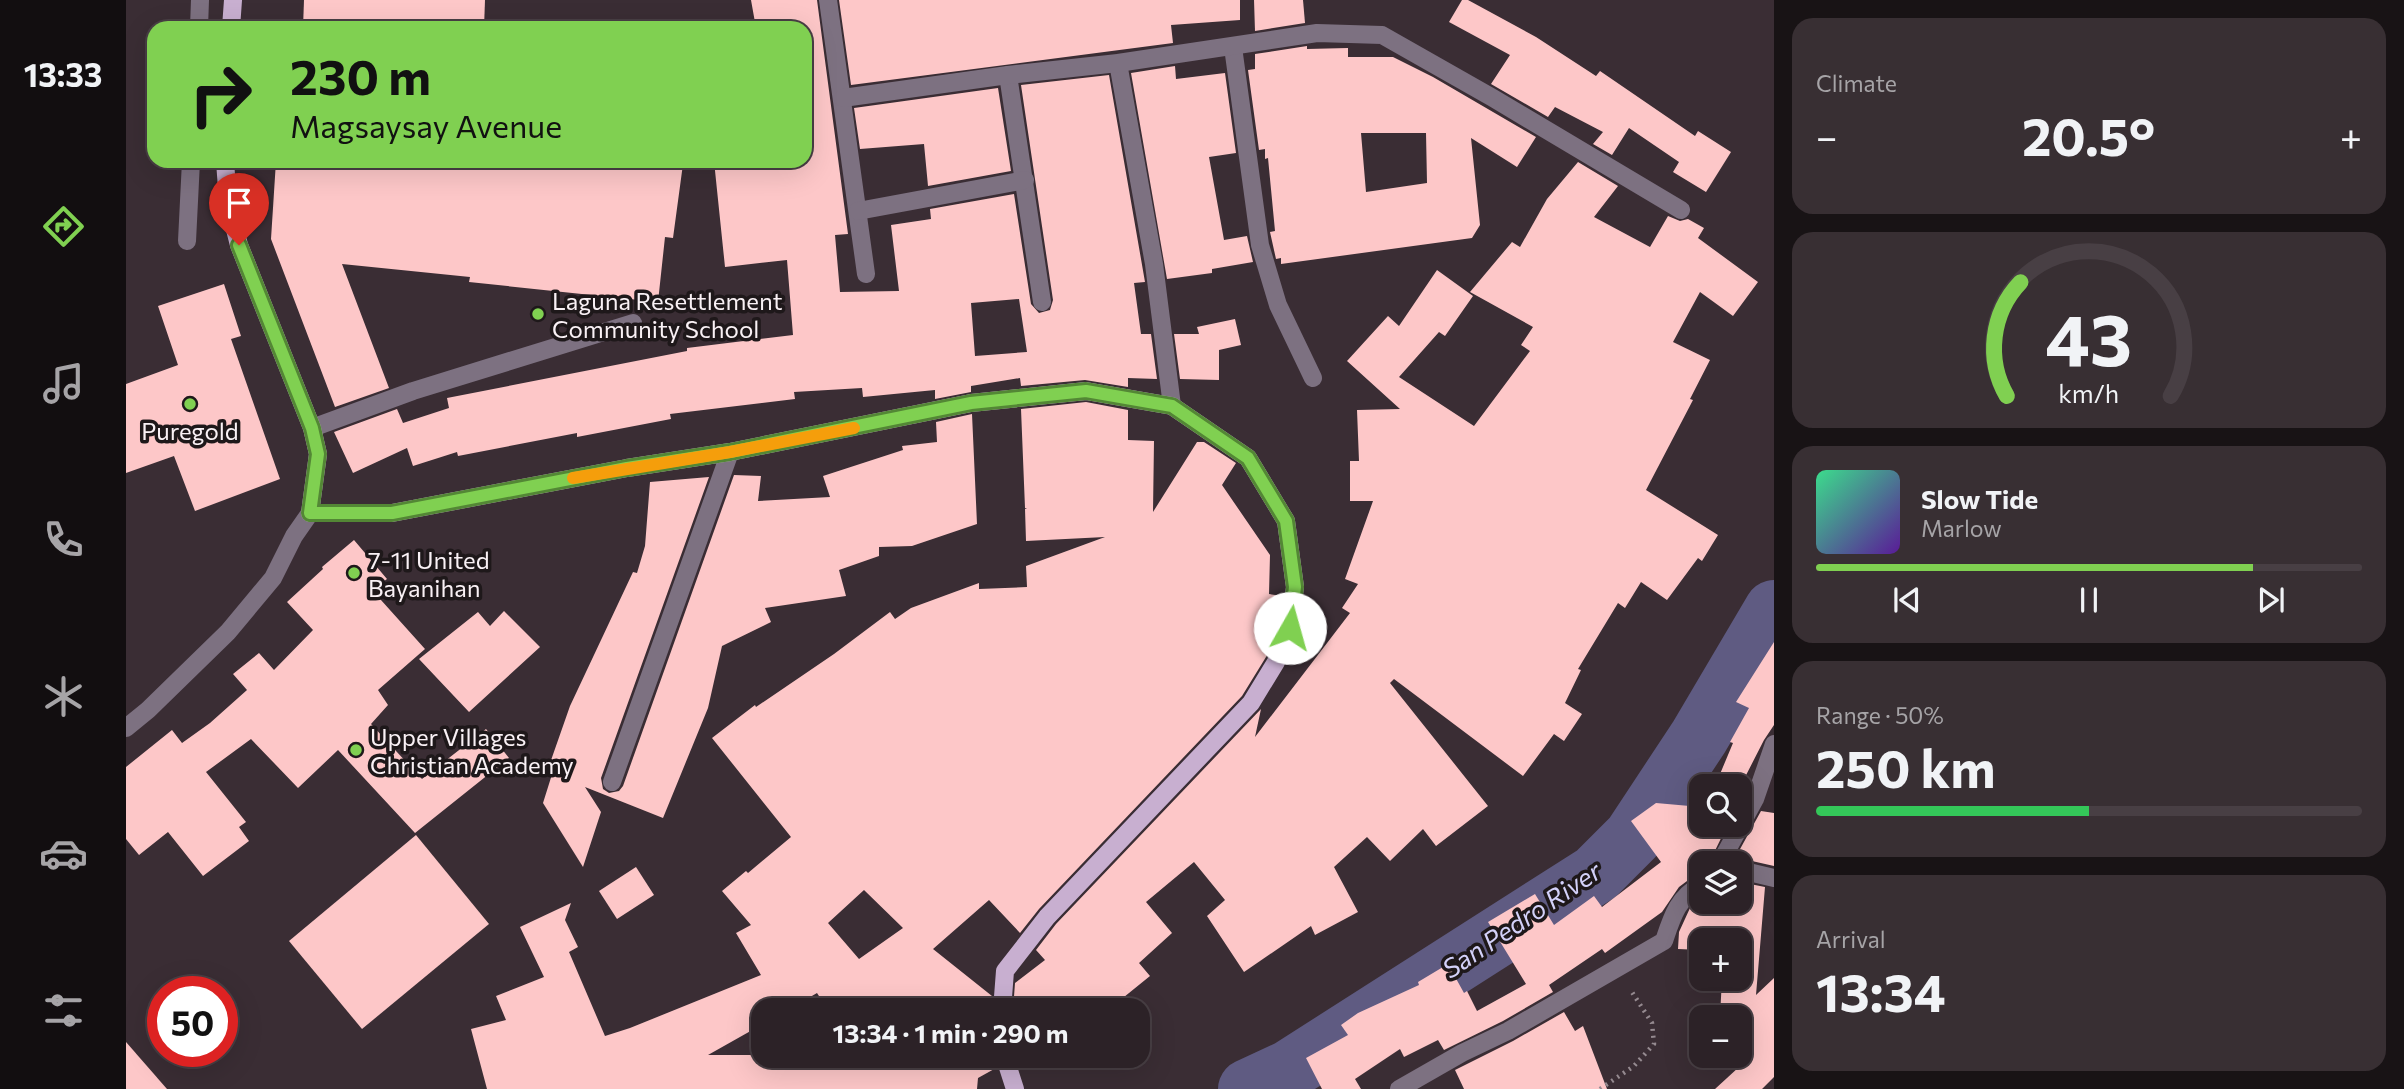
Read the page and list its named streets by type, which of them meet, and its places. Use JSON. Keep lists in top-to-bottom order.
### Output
{
  "water": ["San Pedro River"],
  "places": [
    "Laguna Resettlement Community School",
    "Puregold",
    "7-11 United Bayanihan",
    "Upper Villages Christian Academy"
  ],
  "page": {
    "tabs": "13:33",
    "tile": [
      "Climate",
      ["Range · 50%", "250 km"],
      ["Arrival", "13:34"]
    ],
    "turn": ["230 m", "Magsaysay Avenue"],
    "heat": ["−", "20.5°", "+"],
    "song": ["Slow Tide", "Marlow"],
    "map_buttons": ["+", "−"],
    "limit": "50",
    "trip": "13:34 · 1 min · 290 m",
    "gauge": ["43", "km/h"]
  }
}
